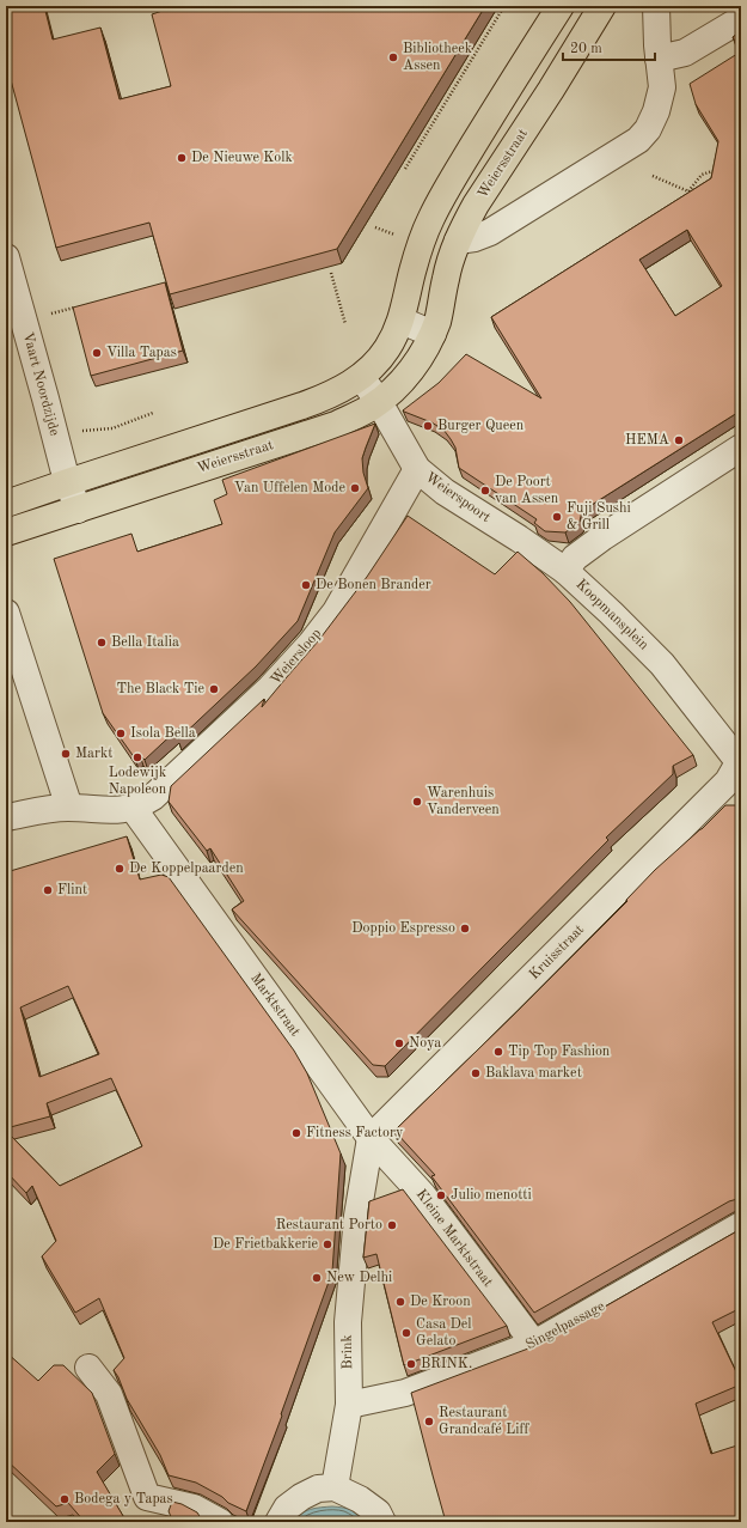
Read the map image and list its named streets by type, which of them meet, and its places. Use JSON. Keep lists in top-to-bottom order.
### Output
{
  "streets": {
    "main road": ["Weiersstraat"],
    "street": [
      "Vaart Noordzijde",
      "Weierspoort",
      "Koopmansplein",
      "Weiersloop",
      "Kruisstraat",
      "Marktstraat",
      "Kleine Marktstraat",
      "Singelpassage",
      "Brink"
    ]
  },
  "crossings": [
    ["Weiersstraat", "Vaart Noordzijde"],
    ["Weiersstraat", "Weierspoort"],
    ["Weierspoort", "Koopmansplein"],
    ["Weierspoort", "Weiersloop"],
    ["Koopmansplein", "Kruisstraat"],
    ["Weiersloop", "Marktstraat"],
    ["Kruisstraat", "Marktstraat"],
    ["Kruisstraat", "Kleine Marktstraat"],
    ["Kruisstraat", "Brink"],
    ["Marktstraat", "Kleine Marktstraat"],
    ["Marktstraat", "Brink"],
    ["Kleine Marktstraat", "Singelpassage"],
    ["Kleine Marktstraat", "Brink"],
    ["Singelpassage", "Brink"]
  ],
  "places": [
    "Bibliotheek Assen",
    "De Nieuwe Kolk",
    "Villa Tapas",
    "Burger Queen",
    "HEMA",
    "Van Uffelen Mode",
    "De Poort van Assen",
    "Fuji Sushi & Grill",
    "De Bonen Brander",
    "Bella Italia",
    "The Black Tie",
    "Isola Bella",
    "Markt",
    "Lodewijk Napoleon",
    "Warenhuis Vanderveen",
    "De Koppelpaarden",
    "Flint",
    "Doppio Espresso",
    "Noya",
    "Tip Top Fashion",
    "Baklava market",
    "Fitness Factory",
    "Julio menotti",
    "Restaurant Porto",
    "De Frietbakkerie",
    "New Delhi",
    "De Kroon",
    "Casa Del Gelato",
    "BRINK.",
    "Restaurant Grandcafé Liff",
    "Bodega y Tapas"
  ],
  "scale_bar": "20 m"
}
